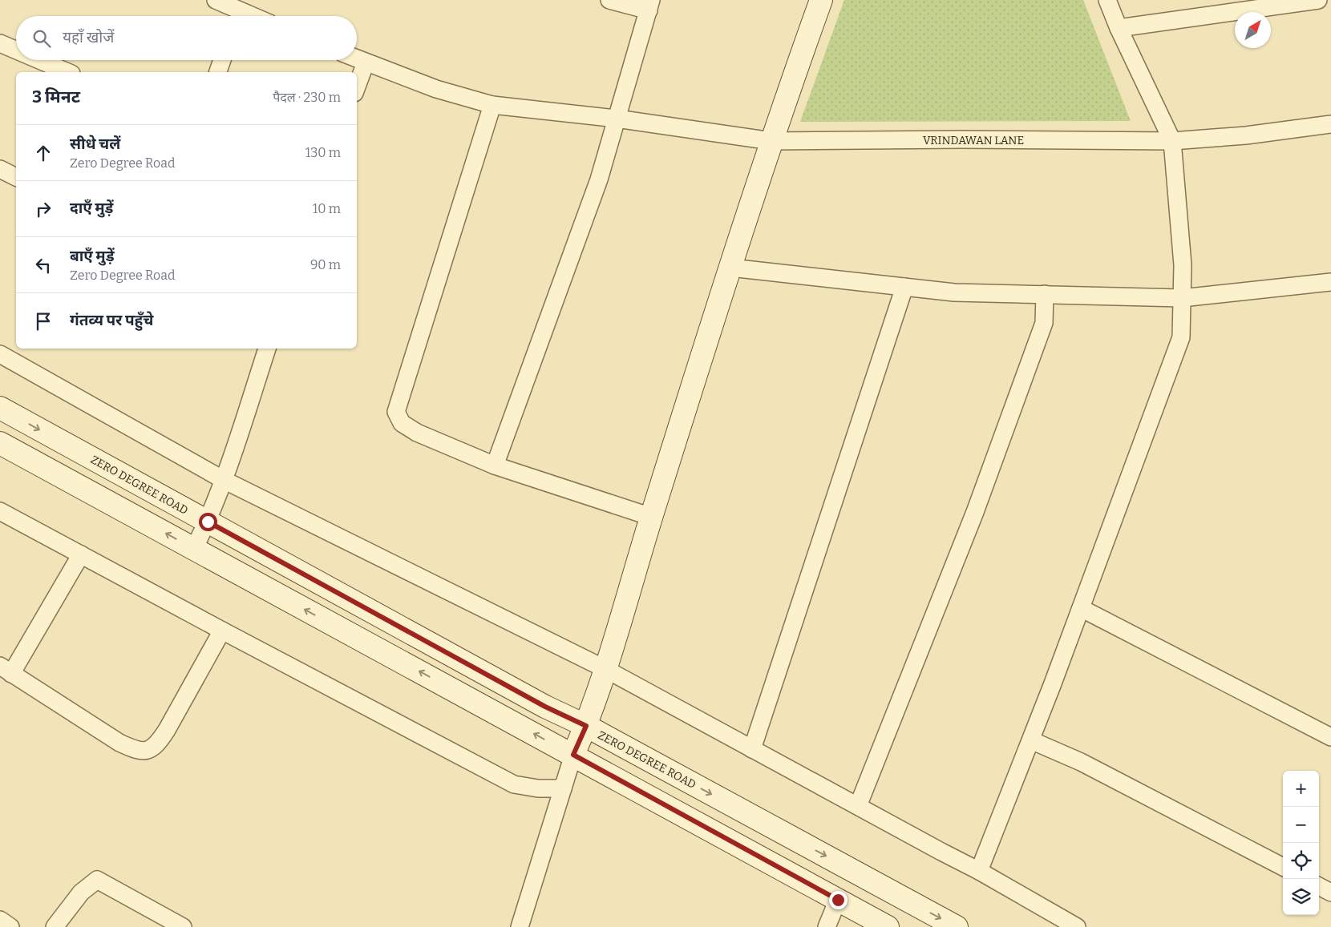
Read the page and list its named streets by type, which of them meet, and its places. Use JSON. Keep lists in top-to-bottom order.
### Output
{
  "streets": {
    "street": ["VRINDAWAN LANE", "ZERO DEGREE ROAD"]
  },
  "north": "top right",
  "page": {
    "search": "यहाँ खोजें",
    "heading": ["3 मिनट", "पैदल · 230 m"],
    "list": [
      ["सीधे चलें", "Zero Degree Road", "130 m"],
      ["दाएँ मुड़ें", "10 m"],
      ["बाएँ मुड़ें", "Zero Degree Road", "90 m"],
      "गंतव्य पर पहुँचे"
    ],
    "map_buttons": ["+", "−"]
  }
}
